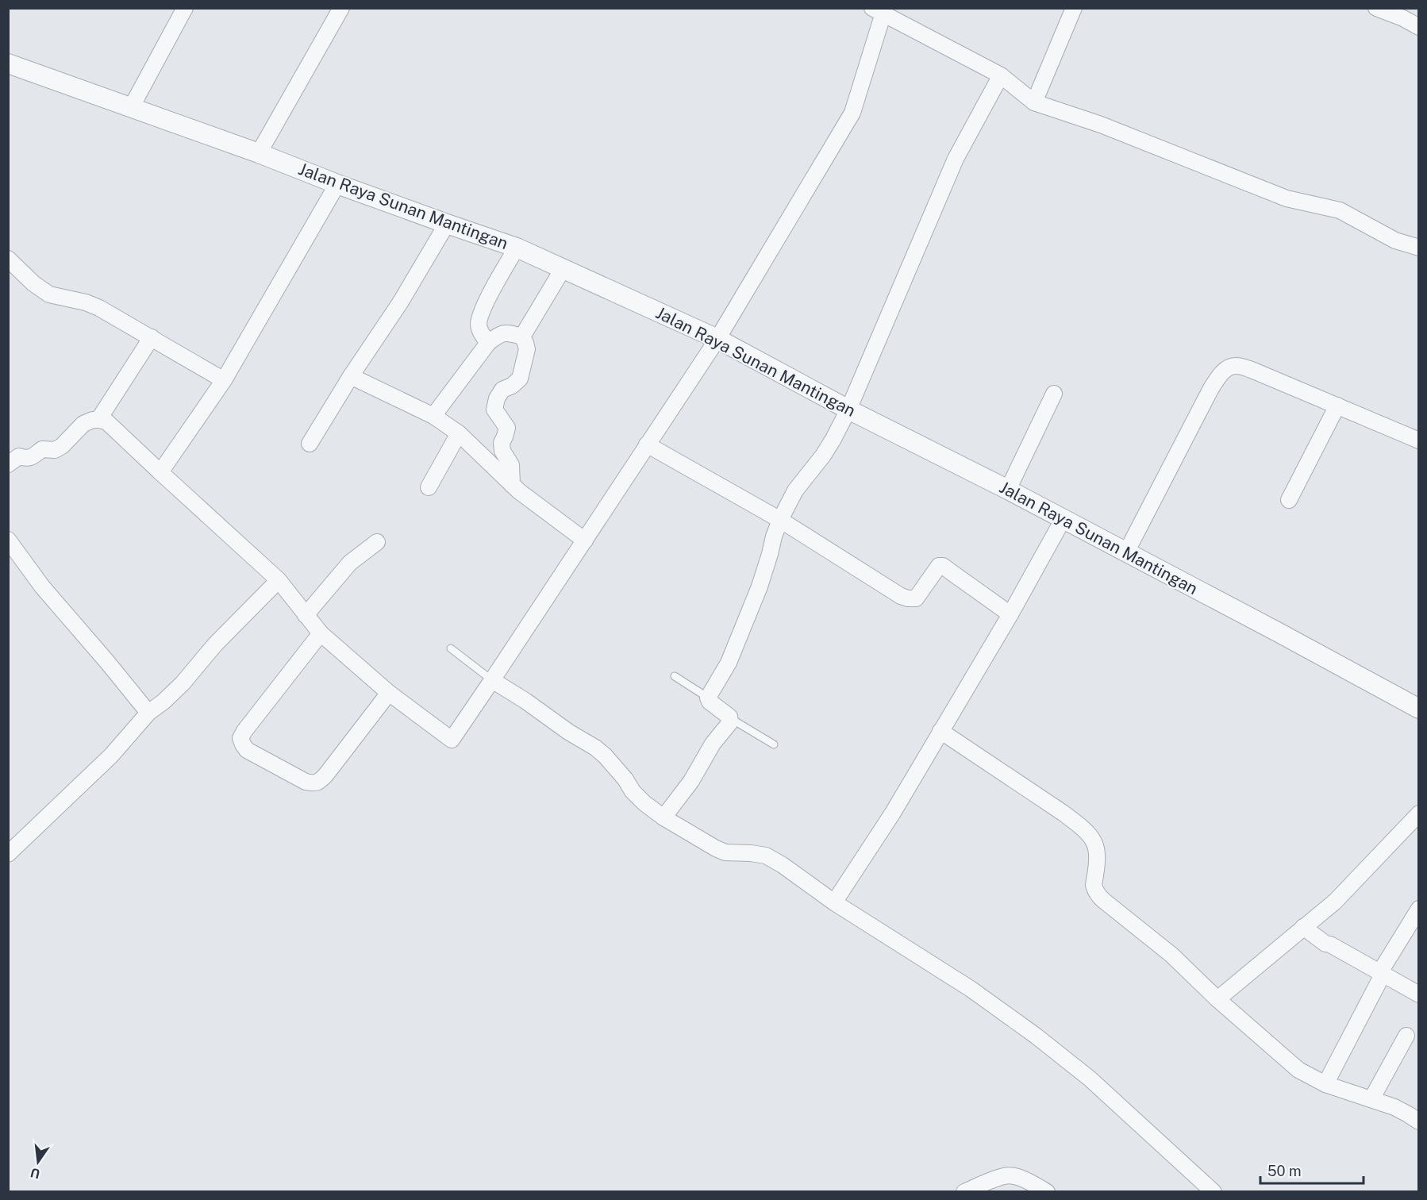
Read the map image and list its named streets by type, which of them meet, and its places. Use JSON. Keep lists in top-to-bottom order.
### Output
{
  "streets": {
    "street": ["Jalan Raya Sunan Mantingan"]
  },
  "scale_bar": "50 m",
  "north": "bottom"
}
